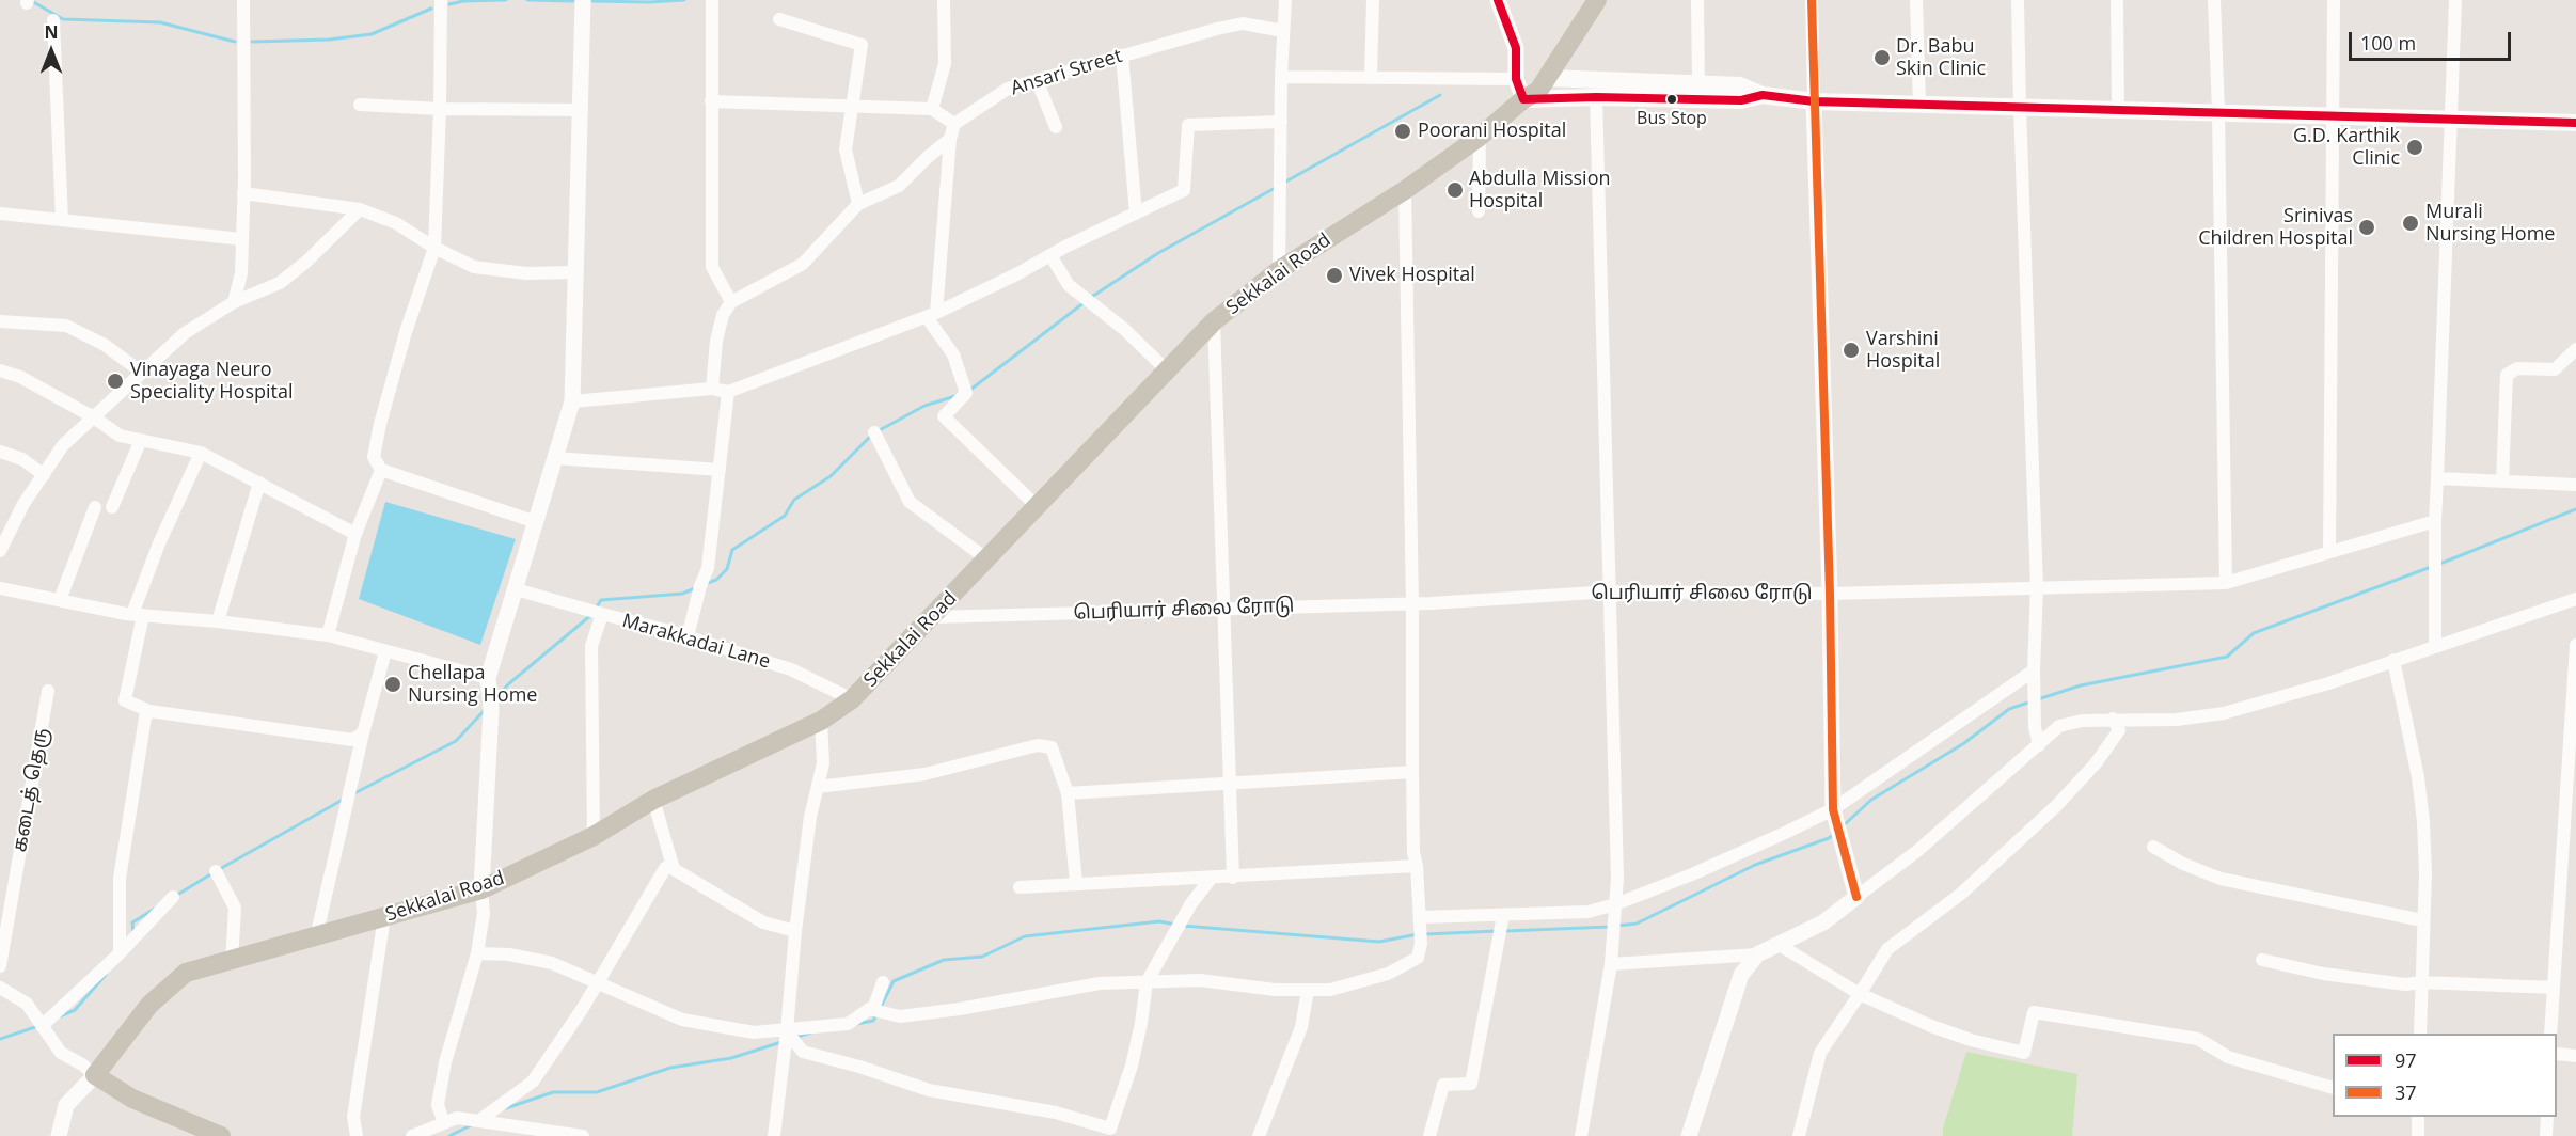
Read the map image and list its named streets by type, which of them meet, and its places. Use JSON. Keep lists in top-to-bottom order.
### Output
{
  "streets": {
    "main road": ["Sekkalai Road"],
    "street": [
      "Ansari Street",
      "பெரியார் சிலை ரோடு",
      "Marakkadai Lane",
      "கடைத் தெரு"
    ]
  },
  "crossings": [
    ["Sekkalai Road", "பெரியார் சிலை ரோடு"],
    ["Sekkalai Road", "Marakkadai Lane"]
  ],
  "places": [
    "Dr. Babu Skin Clinic",
    "Bus Stop",
    "Poorani Hospital",
    "G.D. Karthik Clinic",
    "Abdulla Mission Hospital",
    "Murali Nursing Home",
    "Srinivas Children Hospital",
    "Vivek Hospital",
    "Varshini Hospital",
    "Vinayaga Neuro Speciality Hospital",
    "Chellapa Nursing Home"
  ],
  "lines": ["transit line 97", "transit line 37"],
  "legend": ["97", "37"],
  "scale_bar": "100 m",
  "north": "top"
}
